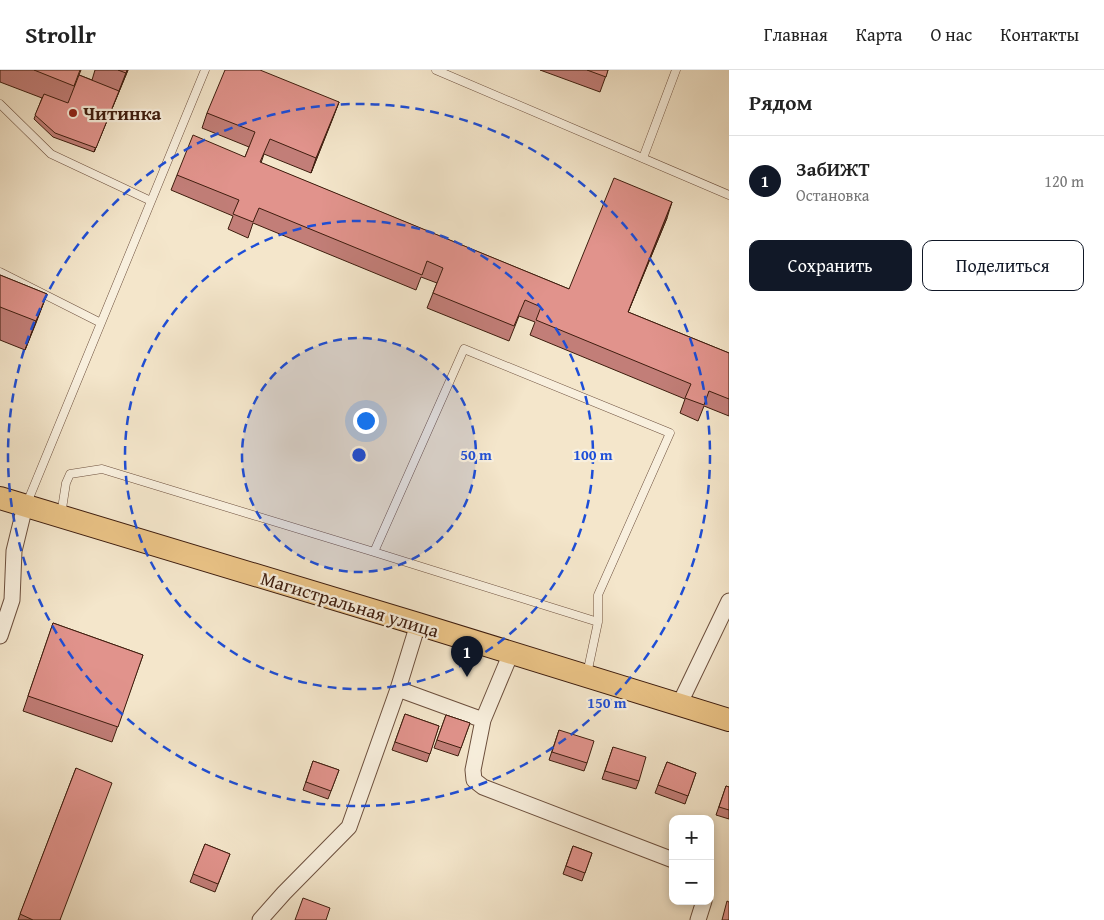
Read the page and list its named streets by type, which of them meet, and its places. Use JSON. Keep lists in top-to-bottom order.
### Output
{
  "streets": {
    "main road": ["Магистральная улица"]
  },
  "places": ["Читинка"],
  "page": {
    "header": "Strollr",
    "nav": [
      "Главная",
      "Карта",
      "О нас",
      "Контакты"
    ],
    "heading": "Рядом",
    "list": [
      {
        "mark": "1",
        "name": "ЗабИЖТ",
        "note": "Остановка",
        "value": "120 m"
      }
    ],
    "buttons": ["Сохранить", "Поделиться"],
    "pins": "1",
    "map_buttons": ["+", "−"]
  },
  "rings": ["50 m", "100 m", "150 m"]
}
